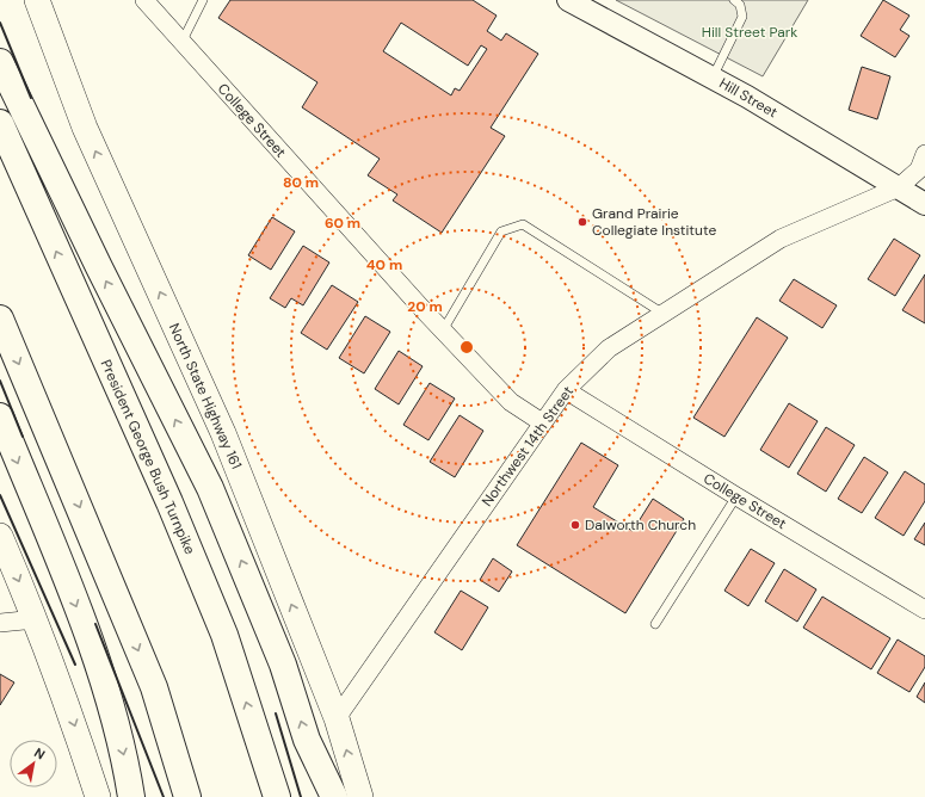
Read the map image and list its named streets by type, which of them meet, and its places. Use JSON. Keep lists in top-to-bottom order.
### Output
{
  "streets": {
    "highway": ["President George Bush Turnpike"],
    "main road": ["North State Highway 161"],
    "street": ["Hill Street", "College Street", "Northwest 14th Street"]
  },
  "crossings": [
    ["Hill Street", "Northwest 14th Street"],
    ["College Street", "Northwest 14th Street"],
    ["North State Highway 161", "Northwest 14th Street"]
  ],
  "one_way": ["North State Highway 161"],
  "parks": ["Hill Street Park"],
  "places": ["Grand Prairie Collegiate Institute", "Dalworth Church"],
  "north": "top right",
  "rings": [
    "80 m",
    "60 m",
    "40 m",
    "20 m"
  ]
}
